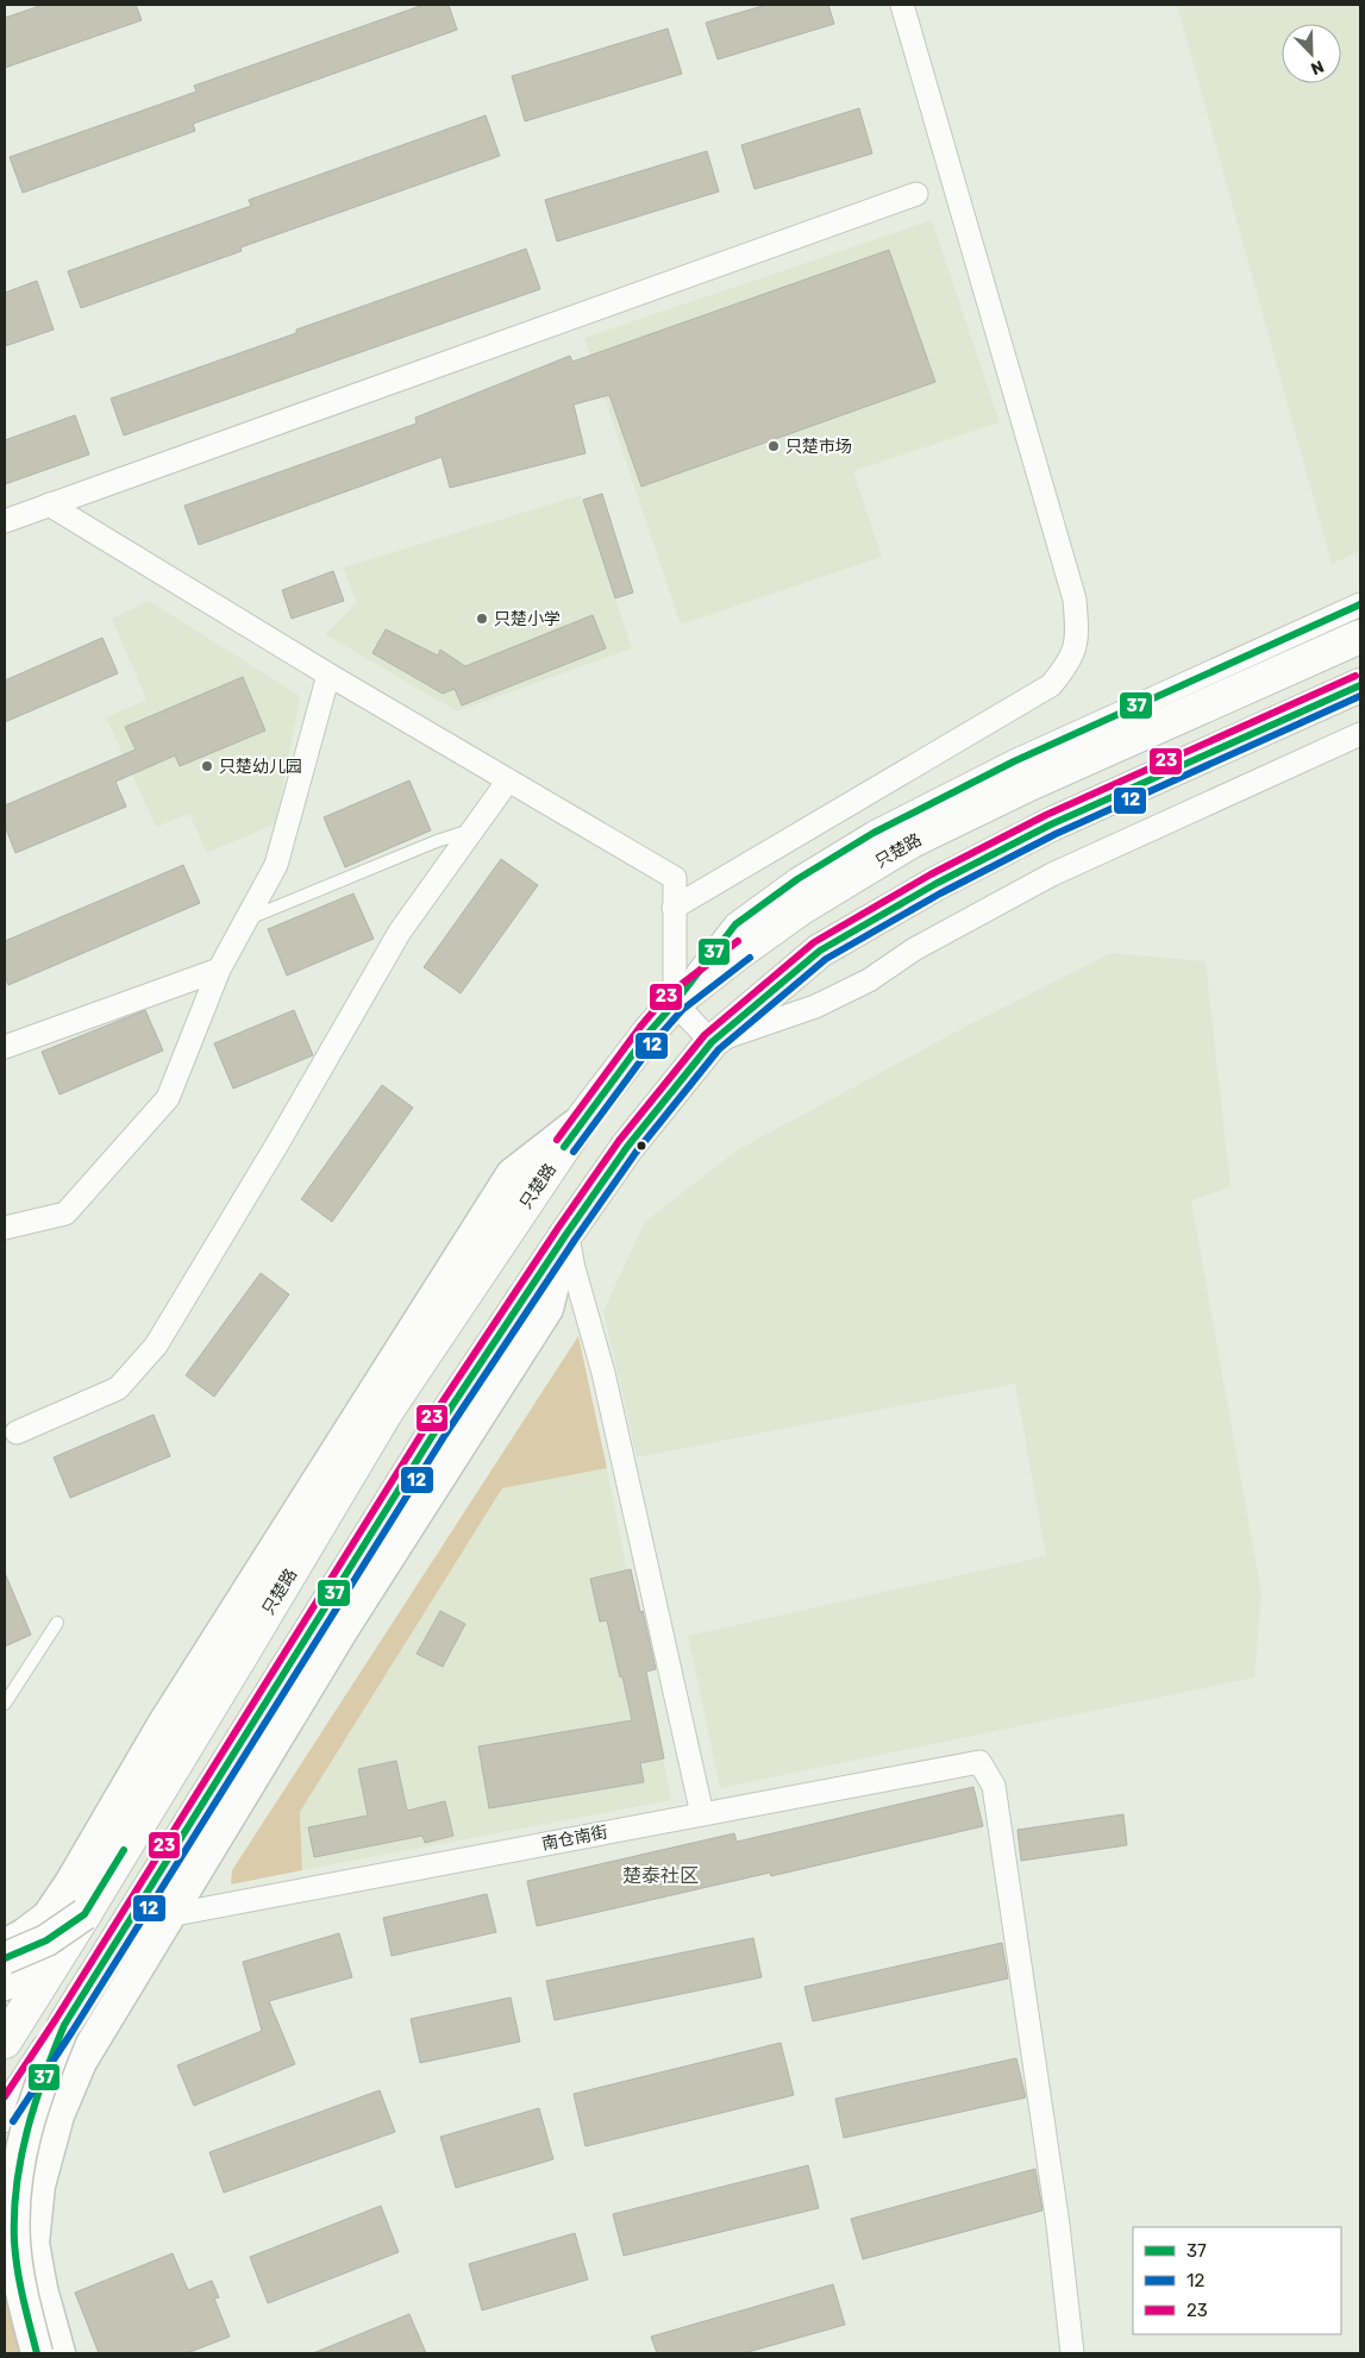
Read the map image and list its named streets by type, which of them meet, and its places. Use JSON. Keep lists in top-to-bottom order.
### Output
{
  "streets": {
    "main road": ["只楚路"],
    "street": ["南仓南街"]
  },
  "districts": ["楚泰社区"],
  "places": ["只楚市场", "只楚小学", "只楚幼儿园"],
  "lines": ["transit line 37", "transit line 23", "transit line 12"],
  "legend": ["37", "12", "23"],
  "north": "bottom right"
}
